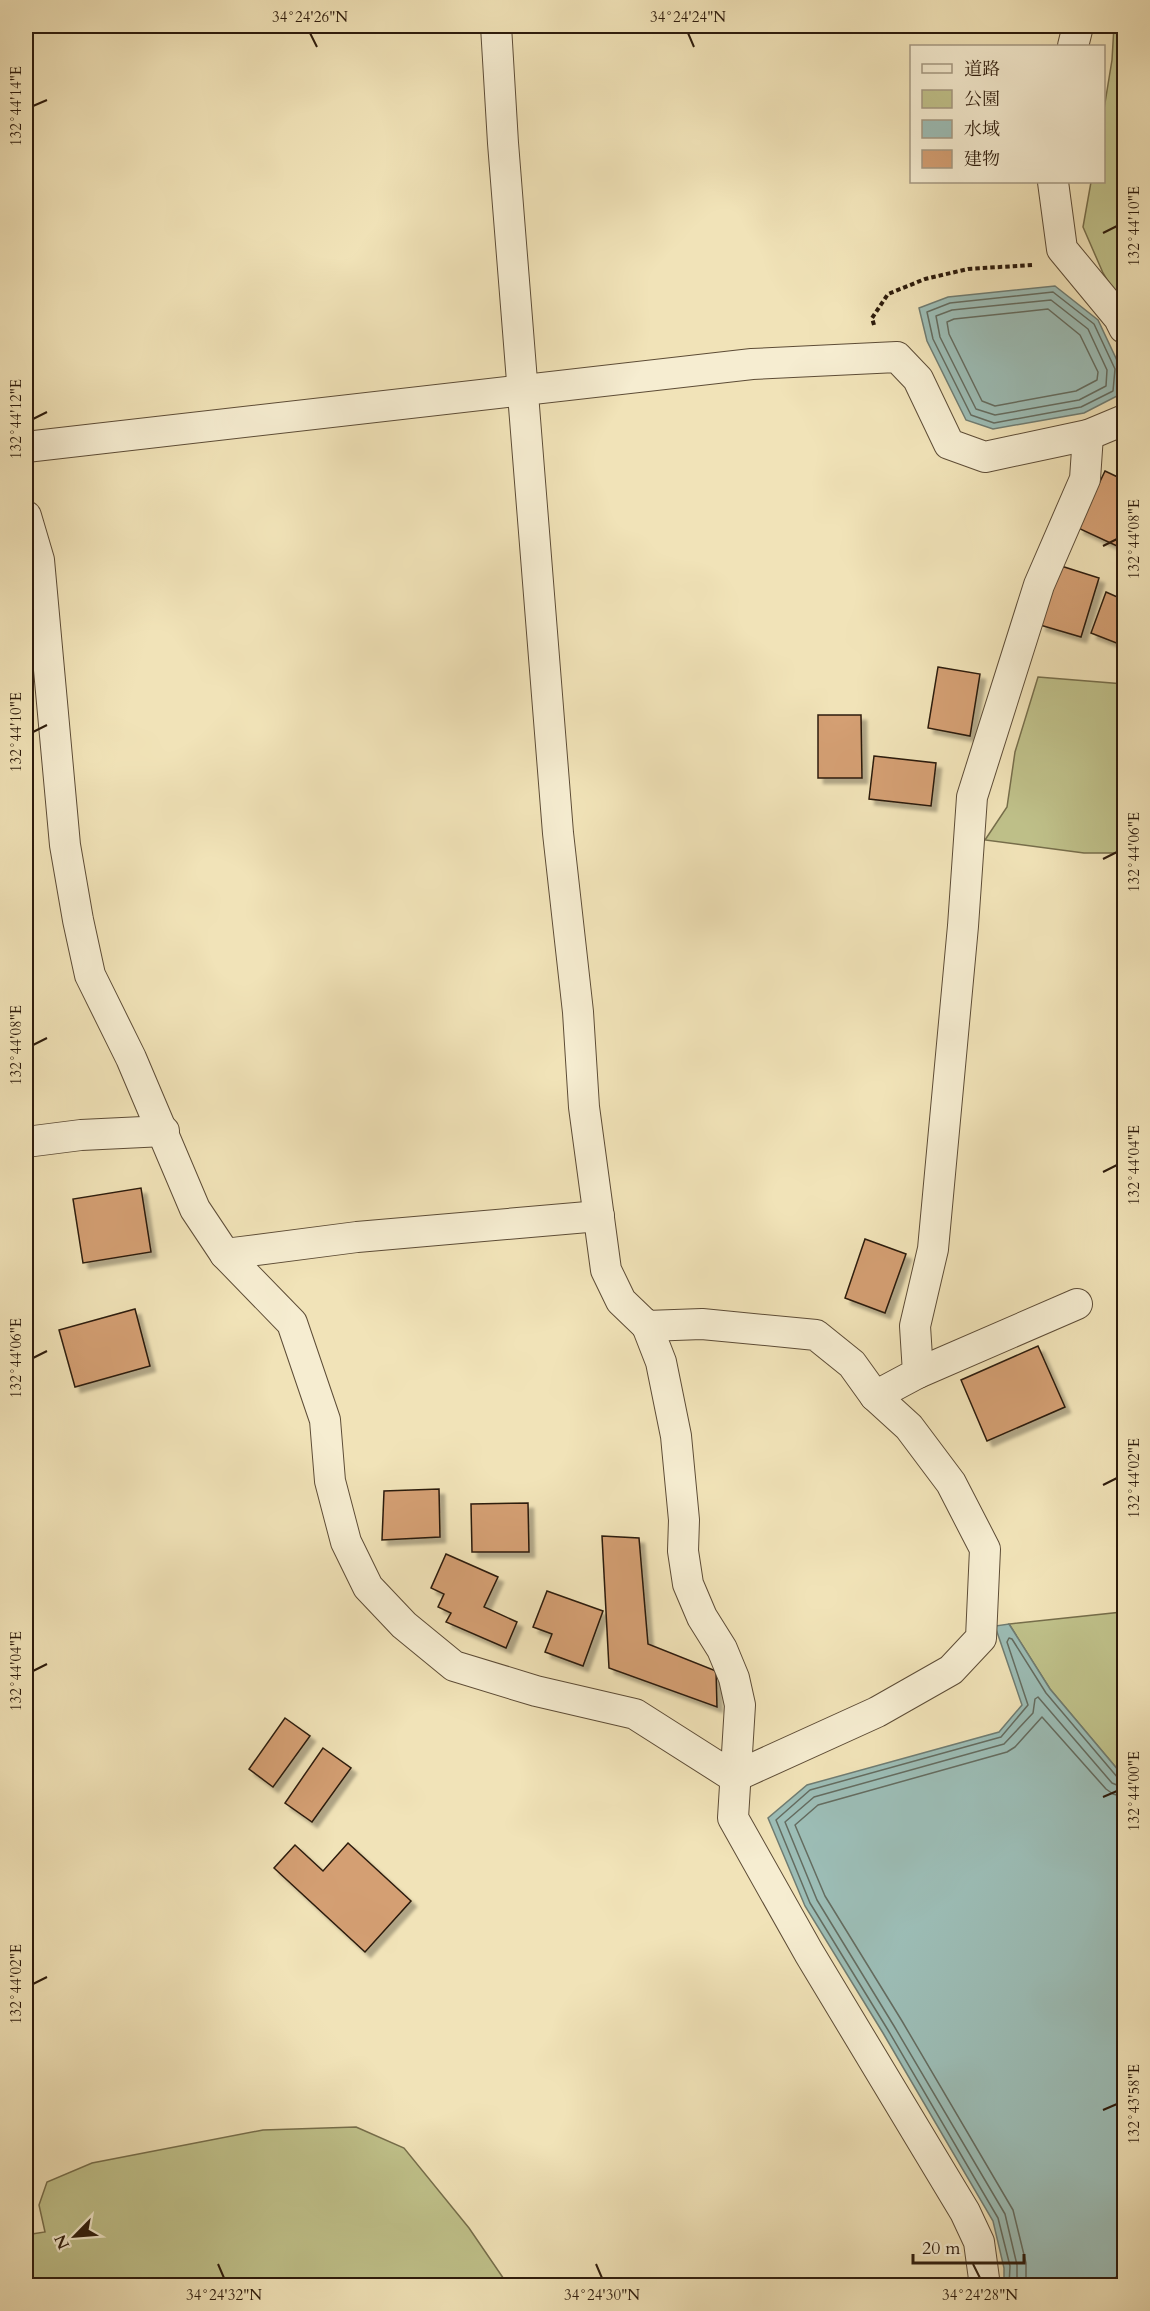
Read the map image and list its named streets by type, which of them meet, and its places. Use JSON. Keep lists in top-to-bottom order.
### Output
{
  "legend": [
    "道路",
    "公園",
    "水域",
    "建物"
  ],
  "scale_bar": "20 m",
  "north": "bottom left",
  "coordinates": [
    "34°24'26\"N",
    "34°24'24\"N",
    "132°44'14\"E",
    "132°44'10\"E",
    "132°44'12\"E",
    "132°44'08\"E",
    "132°44'06\"E",
    "132°44'04\"E",
    "132°44'02\"E",
    "132°44'00\"E",
    "132°43'58\"E",
    "34°24'32\"N",
    "34°24'30\"N",
    "34°24'28\"N"
  ]
}
